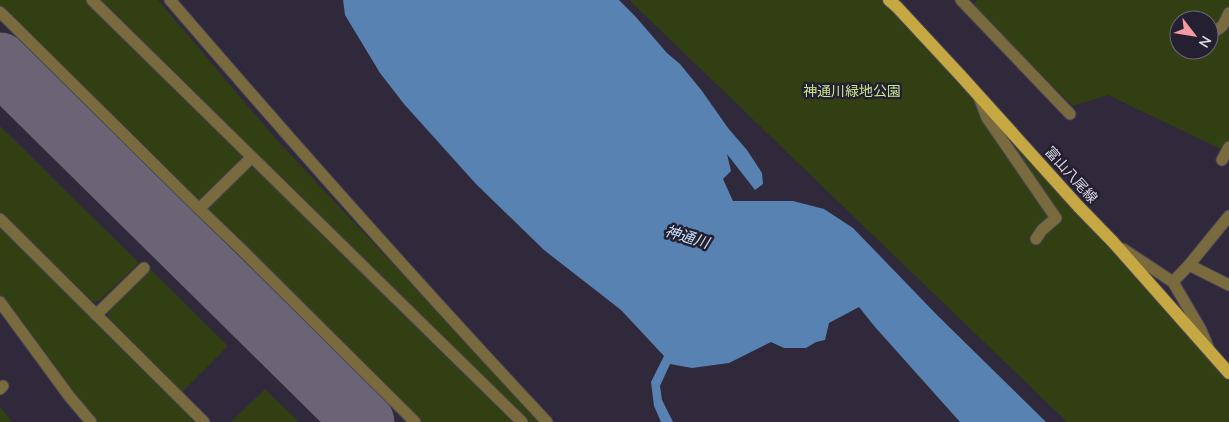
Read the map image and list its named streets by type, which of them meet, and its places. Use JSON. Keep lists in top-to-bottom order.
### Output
{
  "streets": {
    "main road": ["富山八尾線"]
  },
  "water": ["神通川"],
  "parks": ["神通川緑地公園"],
  "north": "bottom right"
}
